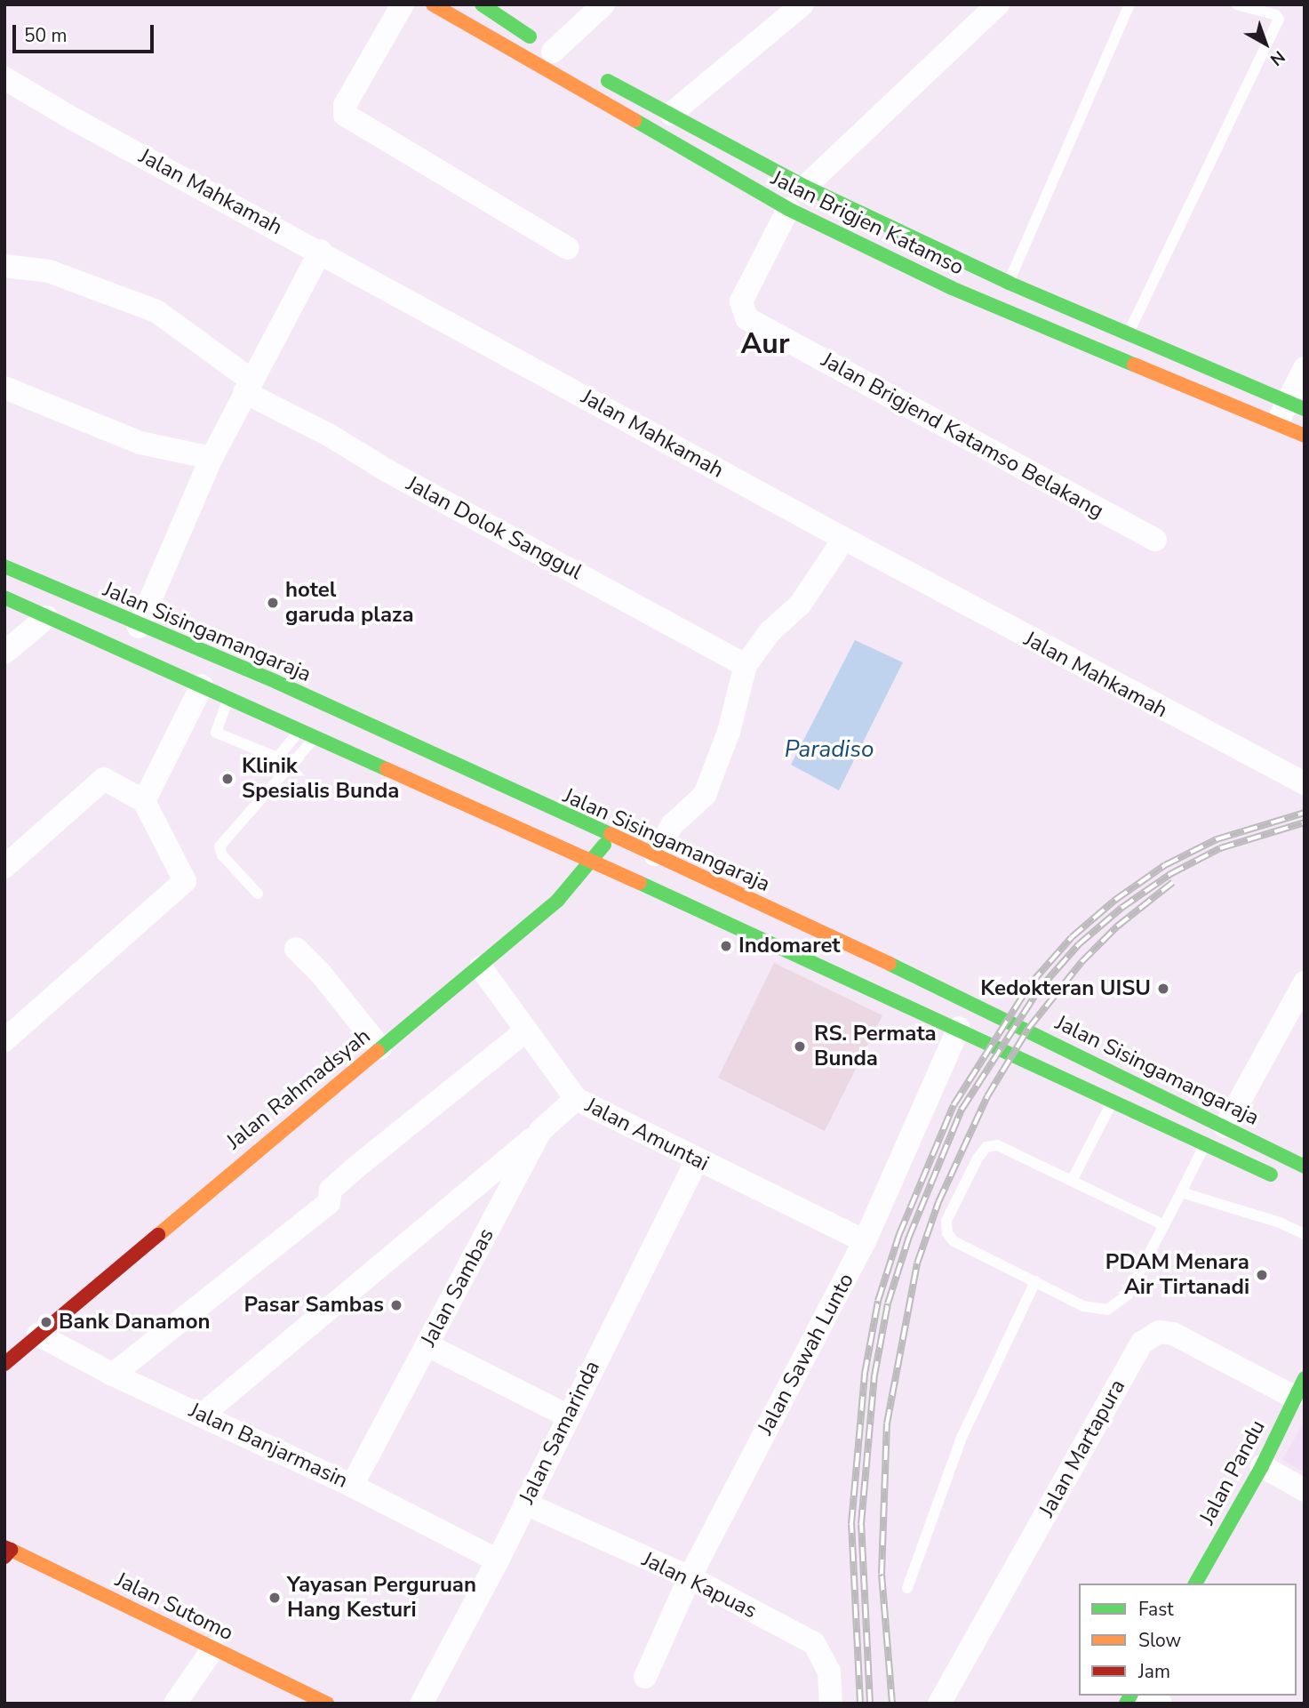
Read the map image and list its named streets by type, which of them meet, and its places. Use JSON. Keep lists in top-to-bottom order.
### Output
{
  "streets": {
    "main road": [
      "Jalan Brigjen Katamso",
      "Jalan Sisingamangaraja",
      "Jalan Rahmadsyah",
      "Jalan Pandu",
      "Jalan Sutomo"
    ],
    "street": [
      "Jalan Mahkamah",
      "Jalan Brigjend Katamso Belakang",
      "Jalan Dolok Sanggul",
      "Jalan Amuntai",
      "Jalan Sambas",
      "Jalan Sawah Lunto",
      "Jalan Samarinda",
      "Jalan Banjarmasin",
      "Jalan Martapura",
      "Jalan Kapuas"
    ]
  },
  "crossings": [
    ["Jalan Brigjen Katamso", "Jalan Brigjend Katamso Belakang"],
    ["Jalan Sisingamangaraja", "Jalan Rahmadsyah"],
    ["Jalan Sisingamangaraja", "Jalan Sawah Lunto"],
    ["Jalan Rahmadsyah", "Jalan Amuntai"],
    ["Jalan Rahmadsyah", "Jalan Banjarmasin"],
    ["Jalan Amuntai", "Jalan Sambas"],
    ["Jalan Amuntai", "Jalan Sawah Lunto"],
    ["Jalan Amuntai", "Jalan Samarinda"],
    ["Jalan Sambas", "Jalan Banjarmasin"],
    ["Jalan Sawah Lunto", "Jalan Kapuas"],
    ["Jalan Samarinda", "Jalan Banjarmasin"],
    ["Jalan Samarinda", "Jalan Kapuas"],
    ["Jalan Martapura", "Jalan Pandu"]
  ],
  "districts": ["Aur"],
  "water": ["Paradiso"],
  "places": [
    "hotel garuda plaza",
    "Klinik Spesialis Bunda",
    "Indomaret",
    "Kedokteran UISU",
    "RS. Permata Bunda",
    "PDAM Menara Air Tirtanadi",
    "Pasar Sambas",
    "Bank Danamon",
    "Yayasan Perguruan Hang Kesturi"
  ],
  "legend": ["Fast", "Slow", "Jam"],
  "scale_bar": "50 m",
  "north": "bottom right"
}
